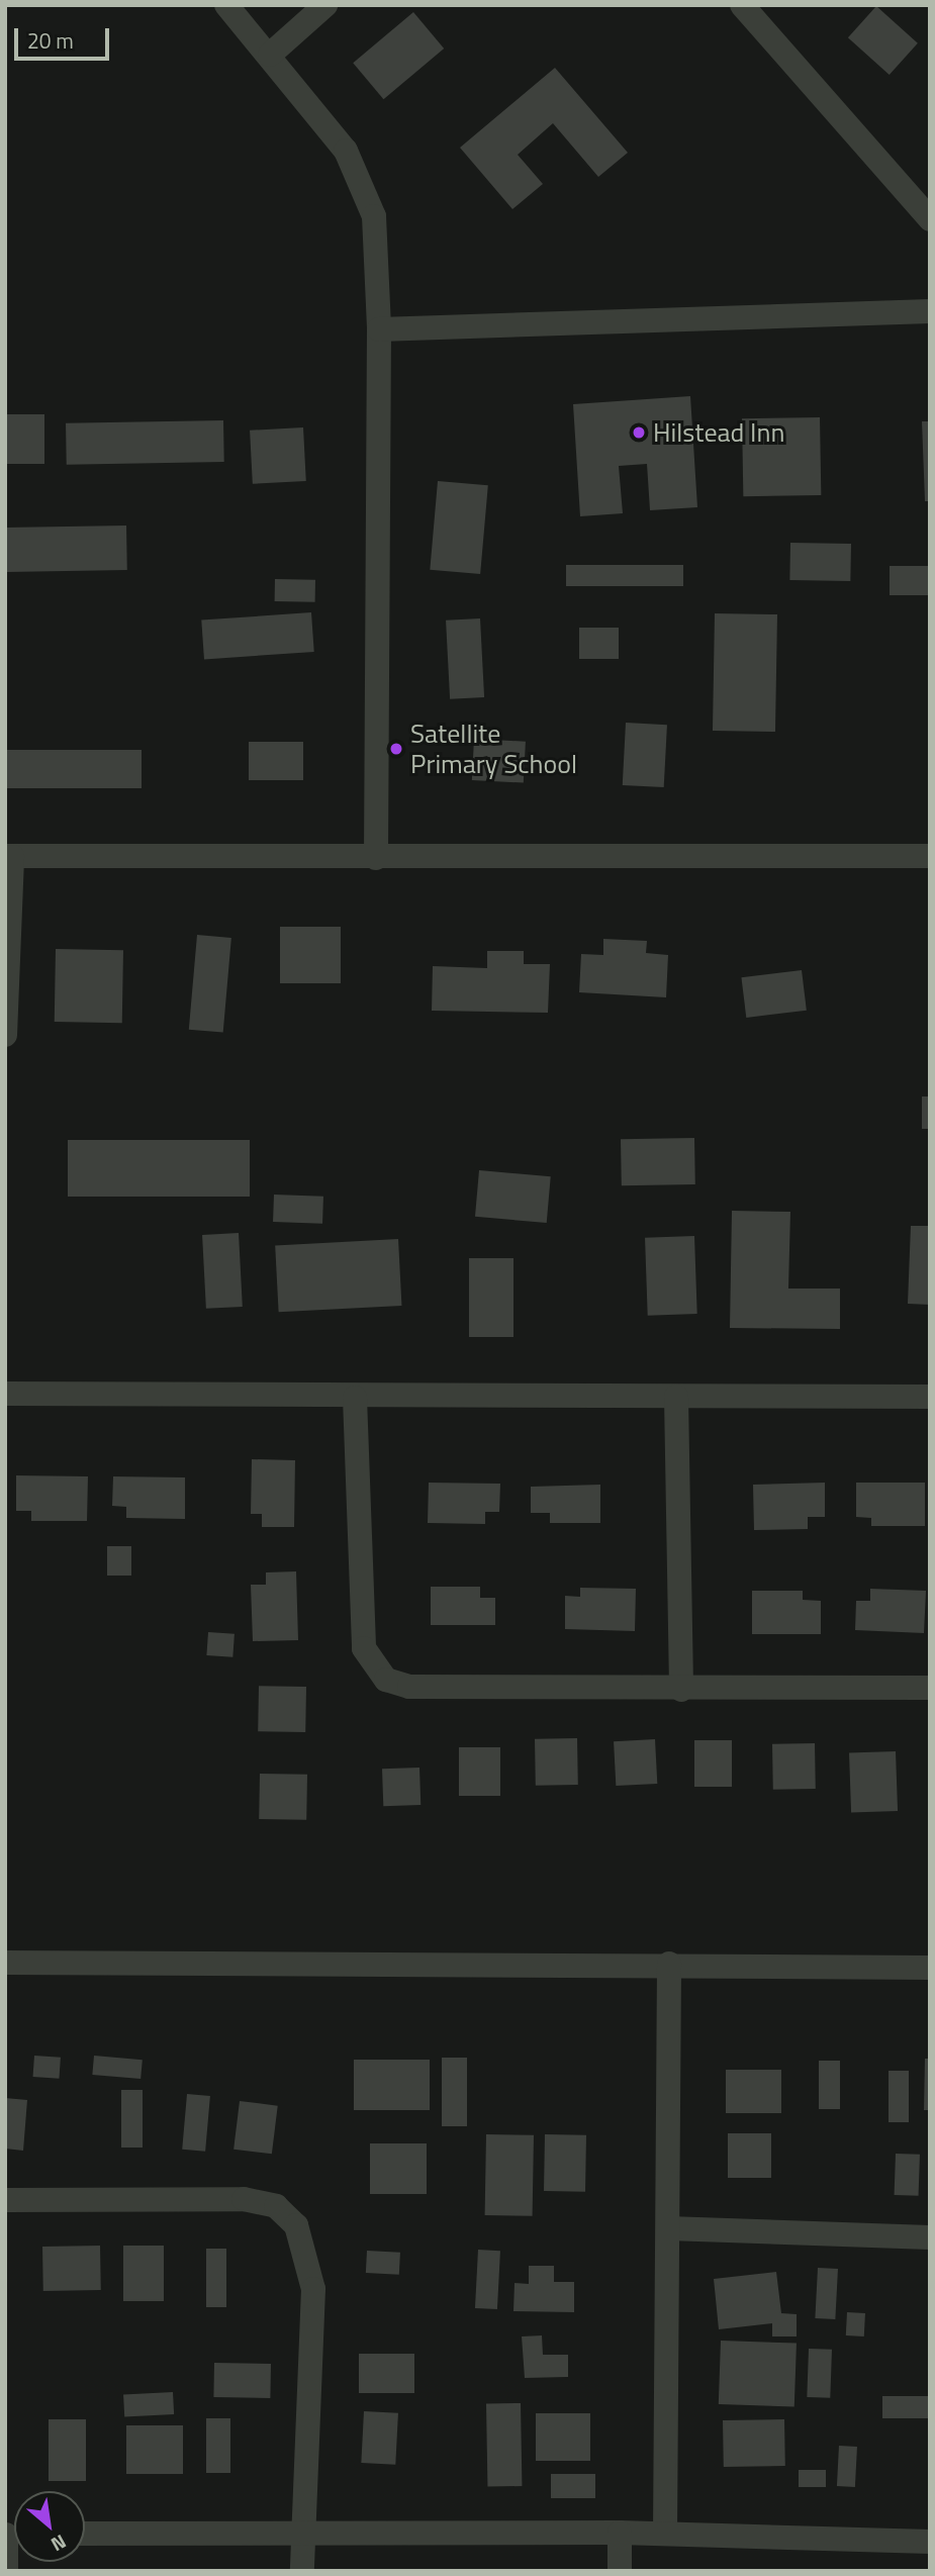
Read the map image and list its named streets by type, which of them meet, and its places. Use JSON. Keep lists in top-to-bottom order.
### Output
{
  "places": ["Hilstead Inn", "Satellite Primary School"],
  "scale_bar": "20 m",
  "north": "bottom right"
}
